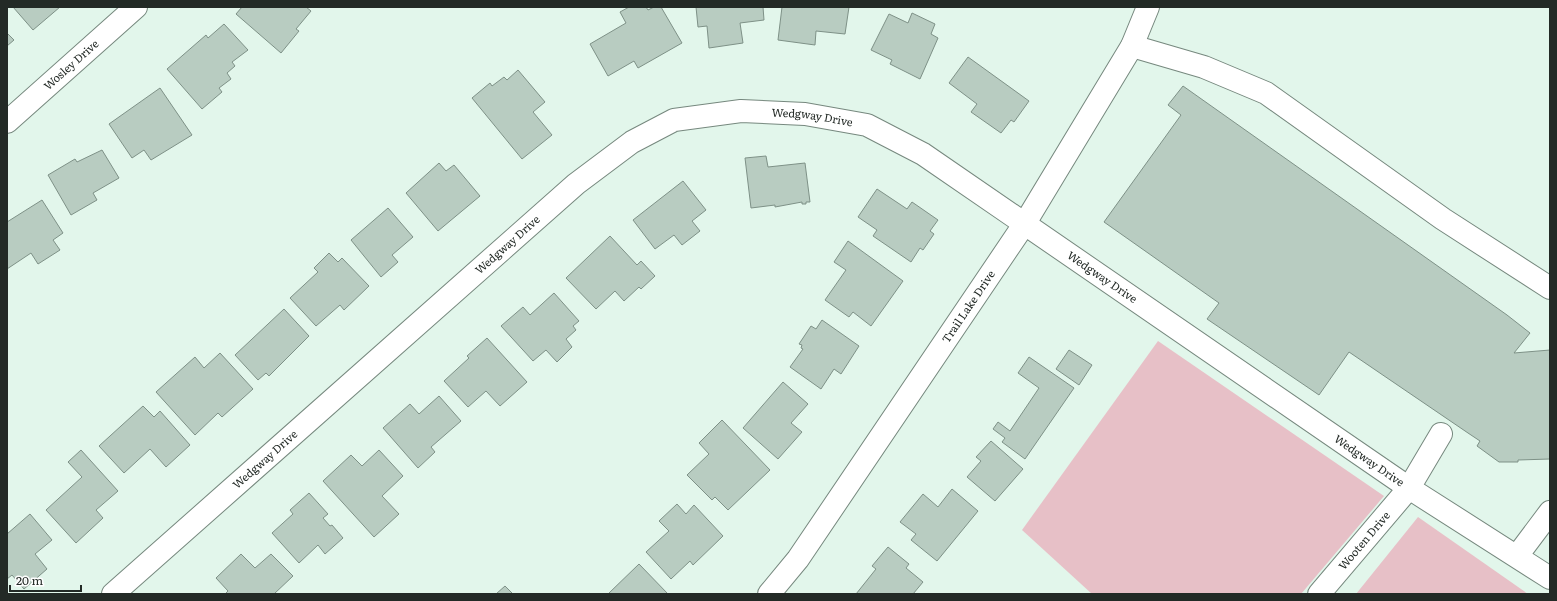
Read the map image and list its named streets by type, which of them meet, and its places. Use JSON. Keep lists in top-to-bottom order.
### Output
{
  "streets": {
    "street": [
      "Wosley Drive",
      "Wedgway Drive",
      "Trail Lake Drive",
      "Wooten Drive"
    ]
  },
  "crossings": [
    ["Wedgway Drive", "Trail Lake Drive"],
    ["Wedgway Drive", "Wooten Drive"]
  ],
  "scale_bar": "20 m"
}
